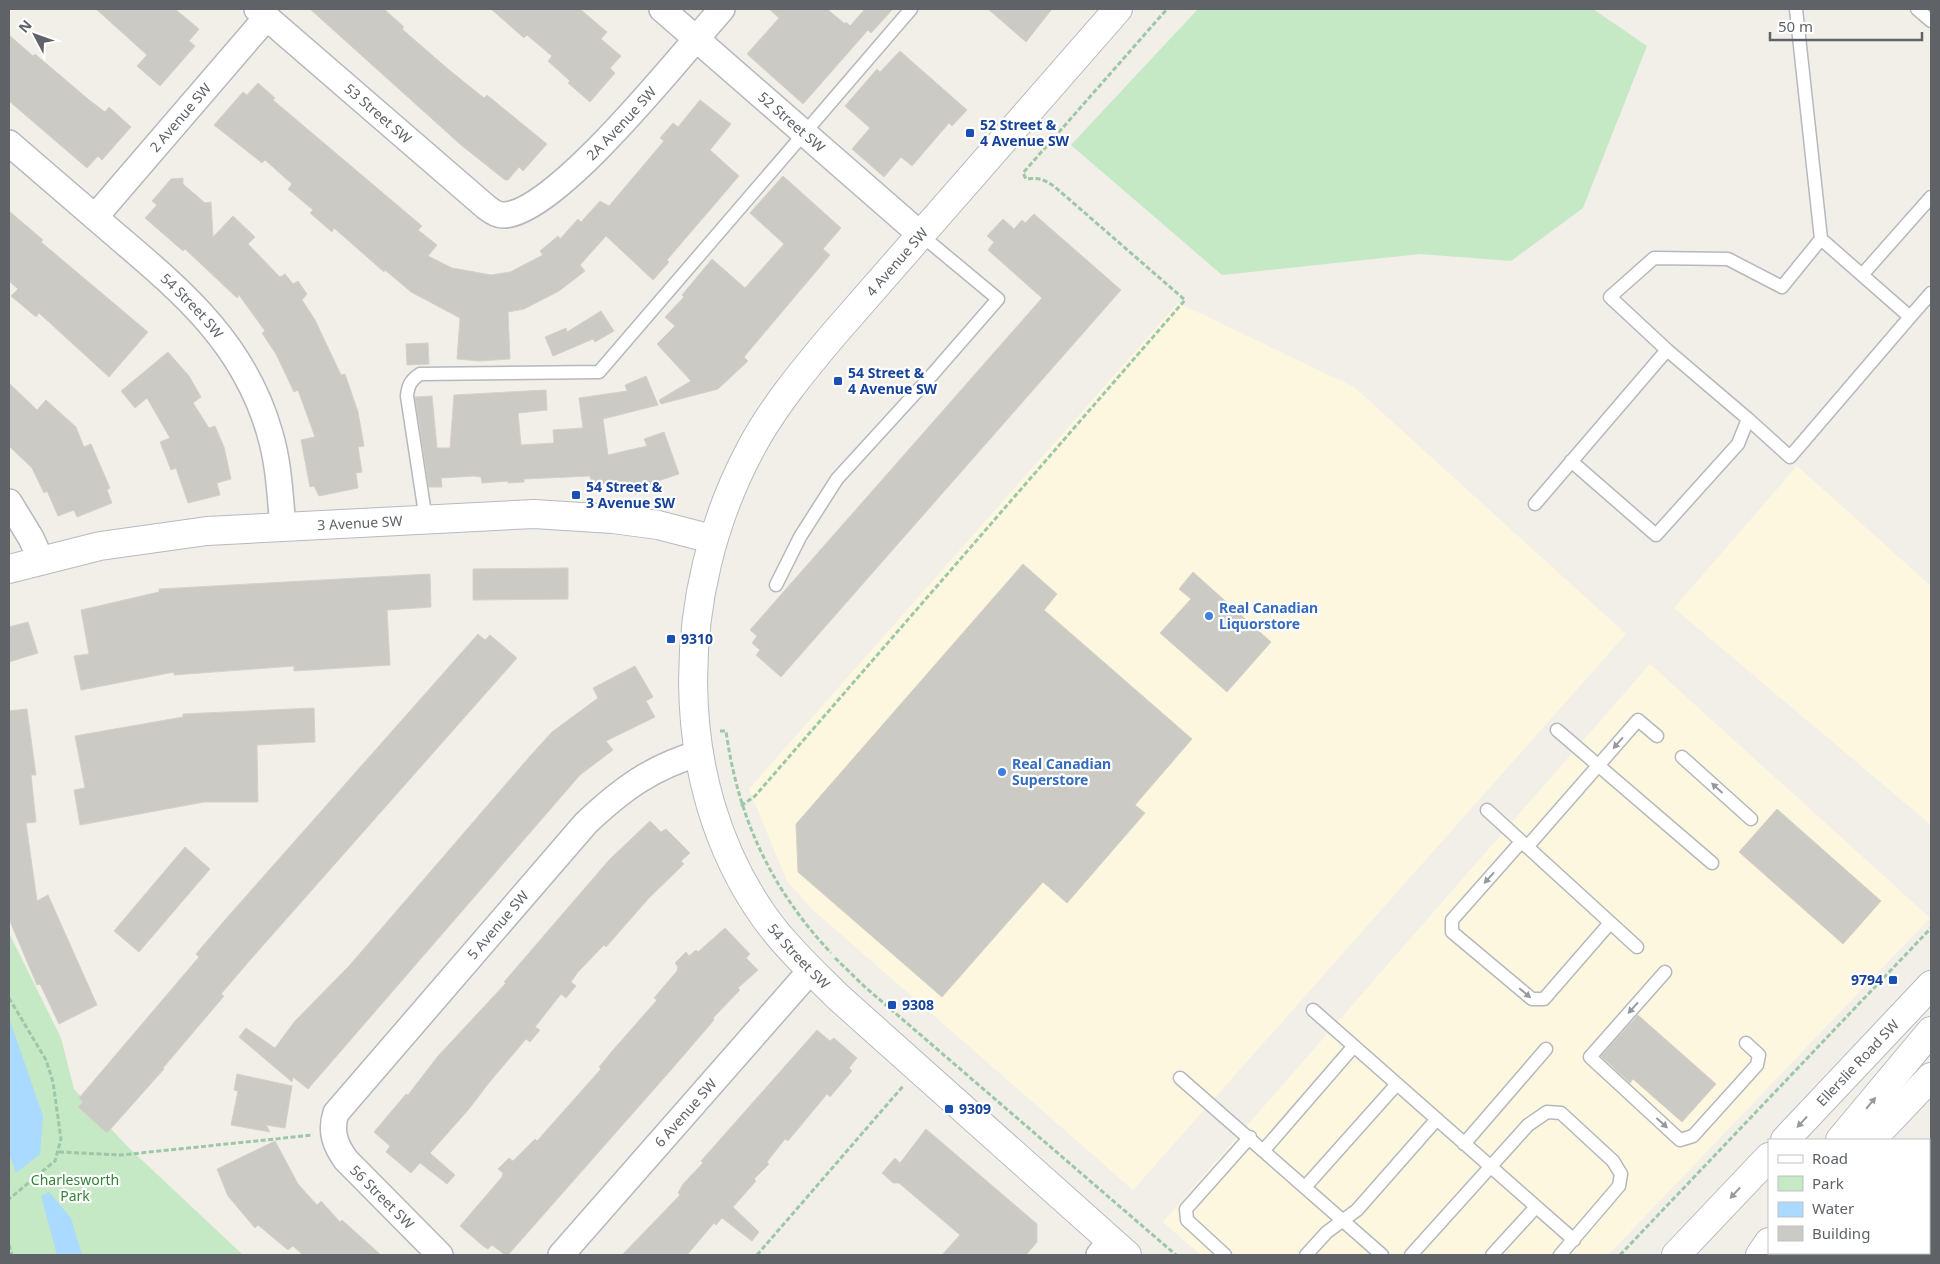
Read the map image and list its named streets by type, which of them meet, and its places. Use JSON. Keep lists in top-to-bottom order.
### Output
{
  "streets": {
    "street": [
      "53 Street SW",
      "2 Avenue SW",
      "52 Street SW",
      "2A Avenue SW",
      "4 Avenue SW",
      "54 Street SW",
      "3 Avenue SW",
      "5 Avenue SW",
      "Ellerslie Road SW",
      "6 Avenue SW",
      "56 Street SW"
    ]
  },
  "crossings": [
    ["53 Street SW", "2 Avenue SW"],
    ["53 Street SW", "2A Avenue SW"],
    ["2 Avenue SW", "54 Street SW"],
    ["52 Street SW", "2A Avenue SW"],
    ["52 Street SW", "4 Avenue SW"],
    ["4 Avenue SW", "54 Street SW"],
    ["4 Avenue SW", "3 Avenue SW"],
    ["54 Street SW", "3 Avenue SW"],
    ["54 Street SW", "5 Avenue SW"],
    ["54 Street SW", "6 Avenue SW"],
    ["5 Avenue SW", "56 Street SW"]
  ],
  "parks": ["Charlesworth Park"],
  "places": {
    "transit": [
      "52 Street & 4 Avenue SW",
      "54 Street & 4 Avenue SW",
      "54 Street & 3 Avenue SW",
      "9310",
      "9794",
      "9308",
      "9309"
    ],
    "other": ["Real Canadian Liquorstore", "Real Canadian Superstore"]
  },
  "legend": [
    "Road",
    "Park",
    "Water",
    "Building"
  ],
  "scale_bar": "50 m",
  "north": "top left"
}
